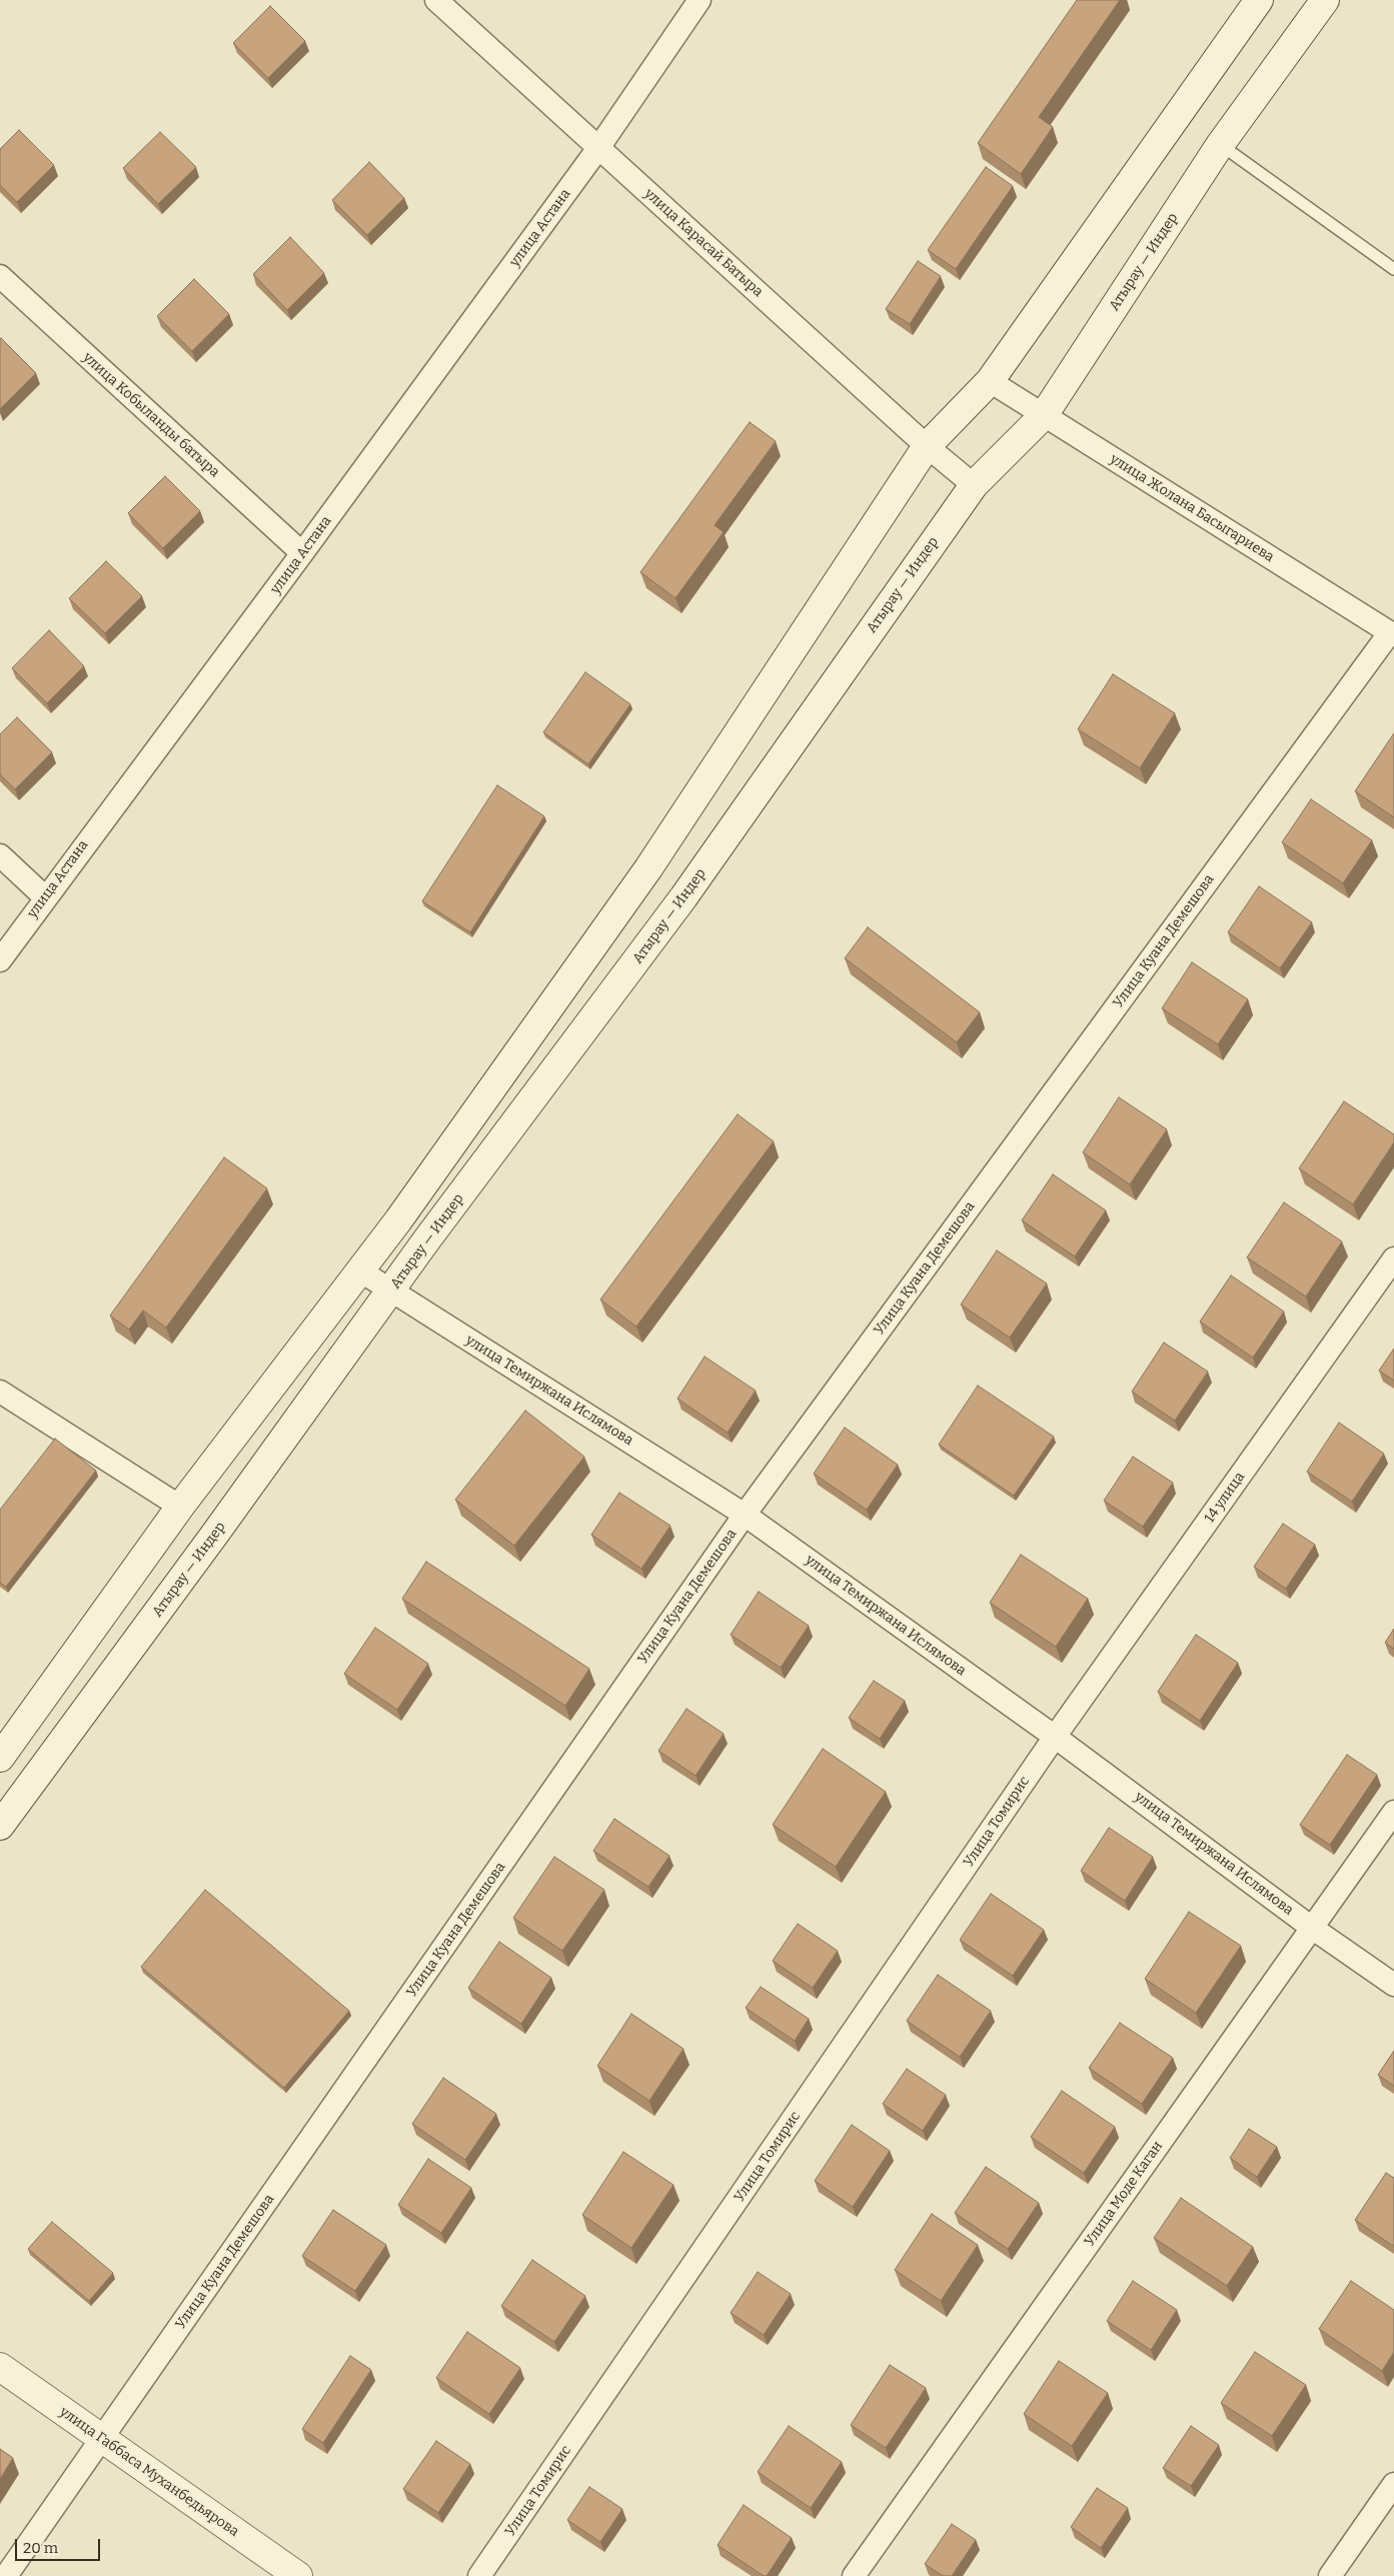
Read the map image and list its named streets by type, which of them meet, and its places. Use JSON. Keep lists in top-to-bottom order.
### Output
{
  "streets": {
    "main road": ["Атырау — Индер", "улица Габбаса Муханбедьярова"],
    "street": [
      "улица Астана",
      "улица Карасай Батыра",
      "улица Кобыланды батыра",
      "улица Жолана Басыгариева",
      "Улица Куана Демешова",
      "улица Темиржана Ислямова",
      "14 улица",
      "Улица Томирис",
      "Улица Моде Каган"
    ]
  },
  "crossings": [
    ["улица Астана", "улица Карасай Батыра"],
    ["улица Астана", "улица Кобыланды батыра"],
    ["улица Карасай Батыра", "Атырау — Индер"],
    ["Атырау — Индер", "улица Жолана Басыгариева"],
    ["Атырау — Индер", "улица Темиржана Ислямова"],
    ["улица Жолана Басыгариева", "Улица Куана Демешова"],
    ["Улица Куана Демешова", "улица Темиржана Ислямова"],
    ["Улица Куана Демешова", "улица Габбаса Муханбедьярова"],
    ["улица Темиржана Ислямова", "14 улица"],
    ["улица Темиржана Ислямова", "Улица Томирис"],
    ["улица Темиржана Ислямова", "Улица Моде Каган"],
    ["14 улица", "Улица Томирис"]
  ],
  "scale_bar": "20 m"
}
